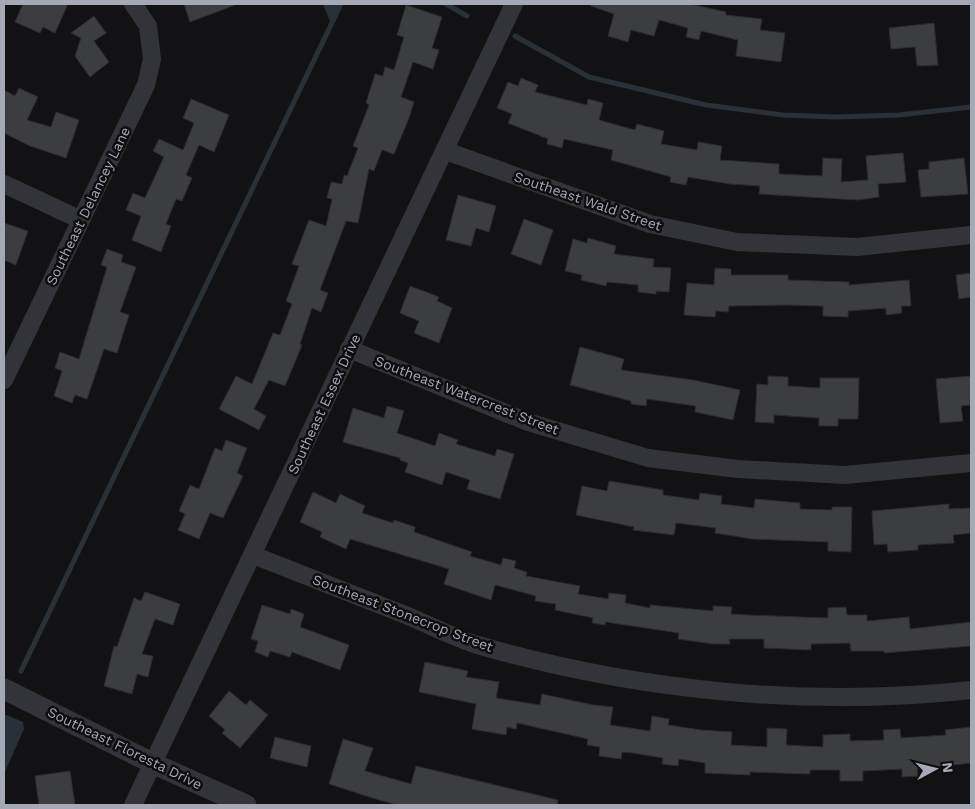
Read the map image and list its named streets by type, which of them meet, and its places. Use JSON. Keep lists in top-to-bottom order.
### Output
{
  "streets": {
    "street": [
      "Southeast Wald Street",
      "Southeast Delancey Lane",
      "Southeast Watercrest Street",
      "Southeast Essex Drive",
      "Southeast Stonecrop Street",
      "Southeast Floresta Drive"
    ]
  },
  "crossings": [
    ["Southeast Wald Street", "Southeast Essex Drive"],
    ["Southeast Watercrest Street", "Southeast Essex Drive"],
    ["Southeast Essex Drive", "Southeast Stonecrop Street"],
    ["Southeast Essex Drive", "Southeast Floresta Drive"]
  ],
  "north": "right"
}
